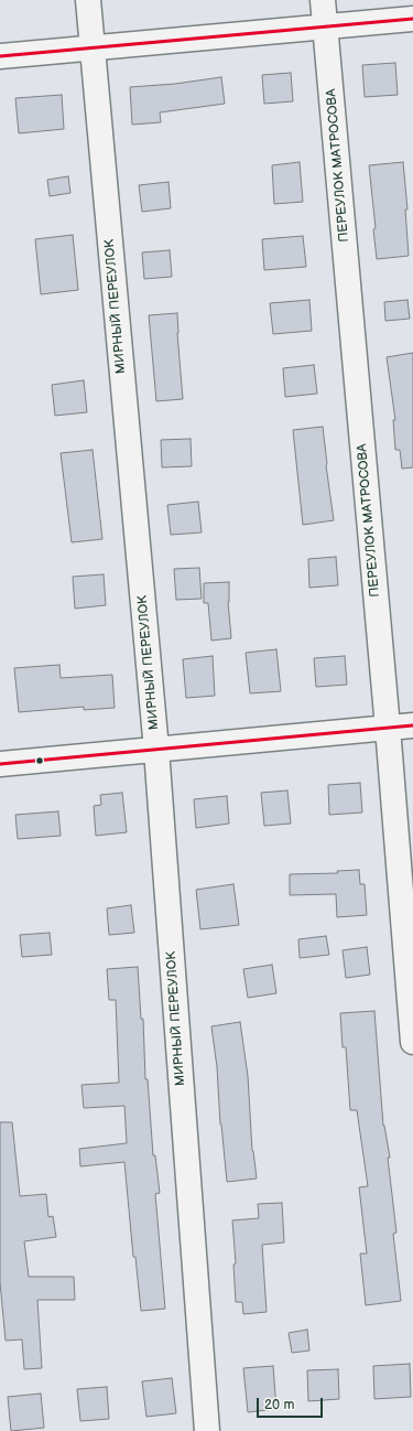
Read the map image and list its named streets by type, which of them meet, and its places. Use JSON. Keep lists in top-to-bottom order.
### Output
{
  "streets": {
    "street": ["ПЕРЕУЛОК МАТРОСОВА", "МИРНЫЙ ПЕРЕУЛОК"]
  },
  "scale_bar": "20 m"
}
